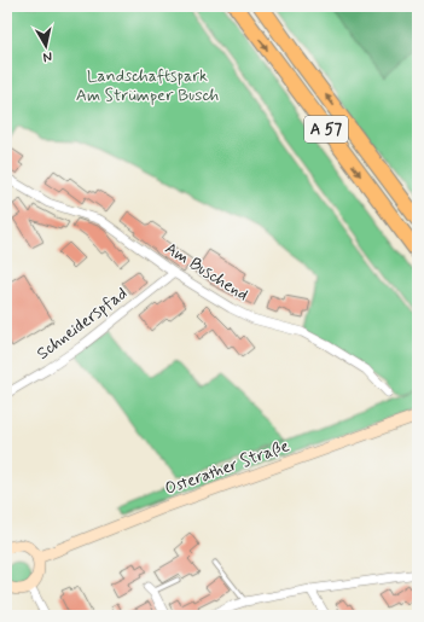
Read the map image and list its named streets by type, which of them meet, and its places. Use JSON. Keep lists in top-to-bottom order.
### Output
{
  "streets": {
    "highway": ["A 57"],
    "main road": ["Osterather Straße"],
    "street": ["Am Buschend", "Schneiderspfad"]
  },
  "crossings": [
    ["Am Buschend", "Schneiderspfad"]
  ],
  "parks": ["Landschaftspark Am Strümper Busch"],
  "north": "bottom"
}
